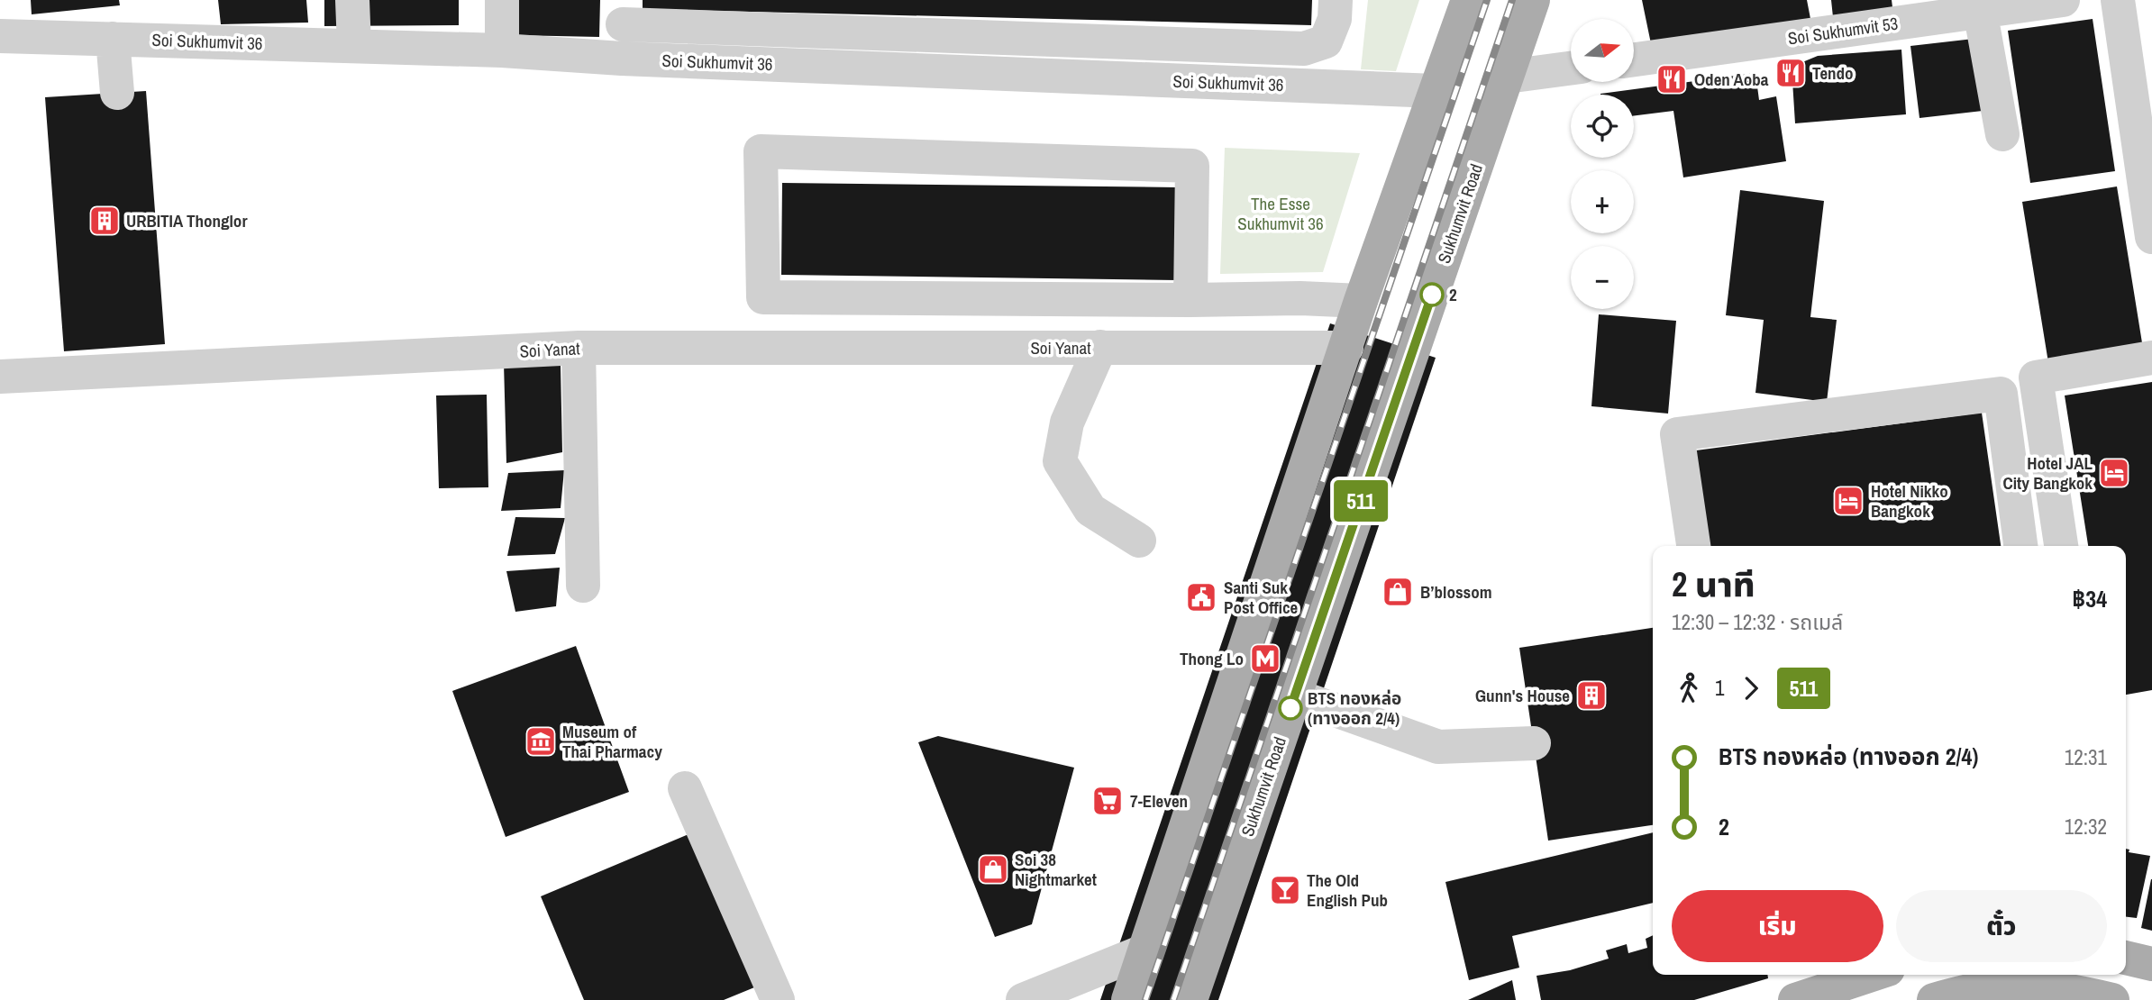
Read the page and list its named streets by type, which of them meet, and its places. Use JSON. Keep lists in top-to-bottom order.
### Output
{
  "streets": {
    "main road": ["Sukhumvit Road"],
    "street": ["Soi Sukhumvit 53", "Soi Sukhumvit 36", "Soi Yanat"]
  },
  "parks": ["The Esse Sukhumvit 36"],
  "places": {
    "restaurant": ["Tendo", "Oden Aoba"],
    "building": ["URBITIA Thonglor", "Gunn's House"],
    "other": ["2", "BTS ทองหล่อ (ทางออก 2/4)"],
    "hotel": ["Hotel JAL City Bangkok", "Hotel Nikko Bangkok"],
    "shop": ["B’blossom", "Soi 38 Nightmarket"],
    "public building": ["Santi Suk Post Office"],
    "metro station": ["Thong Lo"],
    "museum": ["Museum of Thai Pharmacy"],
    "supermarket": ["7-Eleven"],
    "bar": ["The Old English Pub"]
  },
  "lines": ["bus line 511"],
  "north": "right",
  "page": {
    "on_map": "511",
    "map_buttons": ["+", "−"],
    "heading": ["2 นาที", "12:30 – 12:32 · รถเมล์", "฿34"],
    "legs": ["1", "511"],
    "list": [
      {
        "name": "BTS ทองหล่อ (ทางออก 2/4)",
        "value": "12:31"
      },
      {
        "name": "2",
        "value": "12:32"
      }
    ],
    "buttons": ["เริ่ม", "ตั๋ว"]
  }
}
